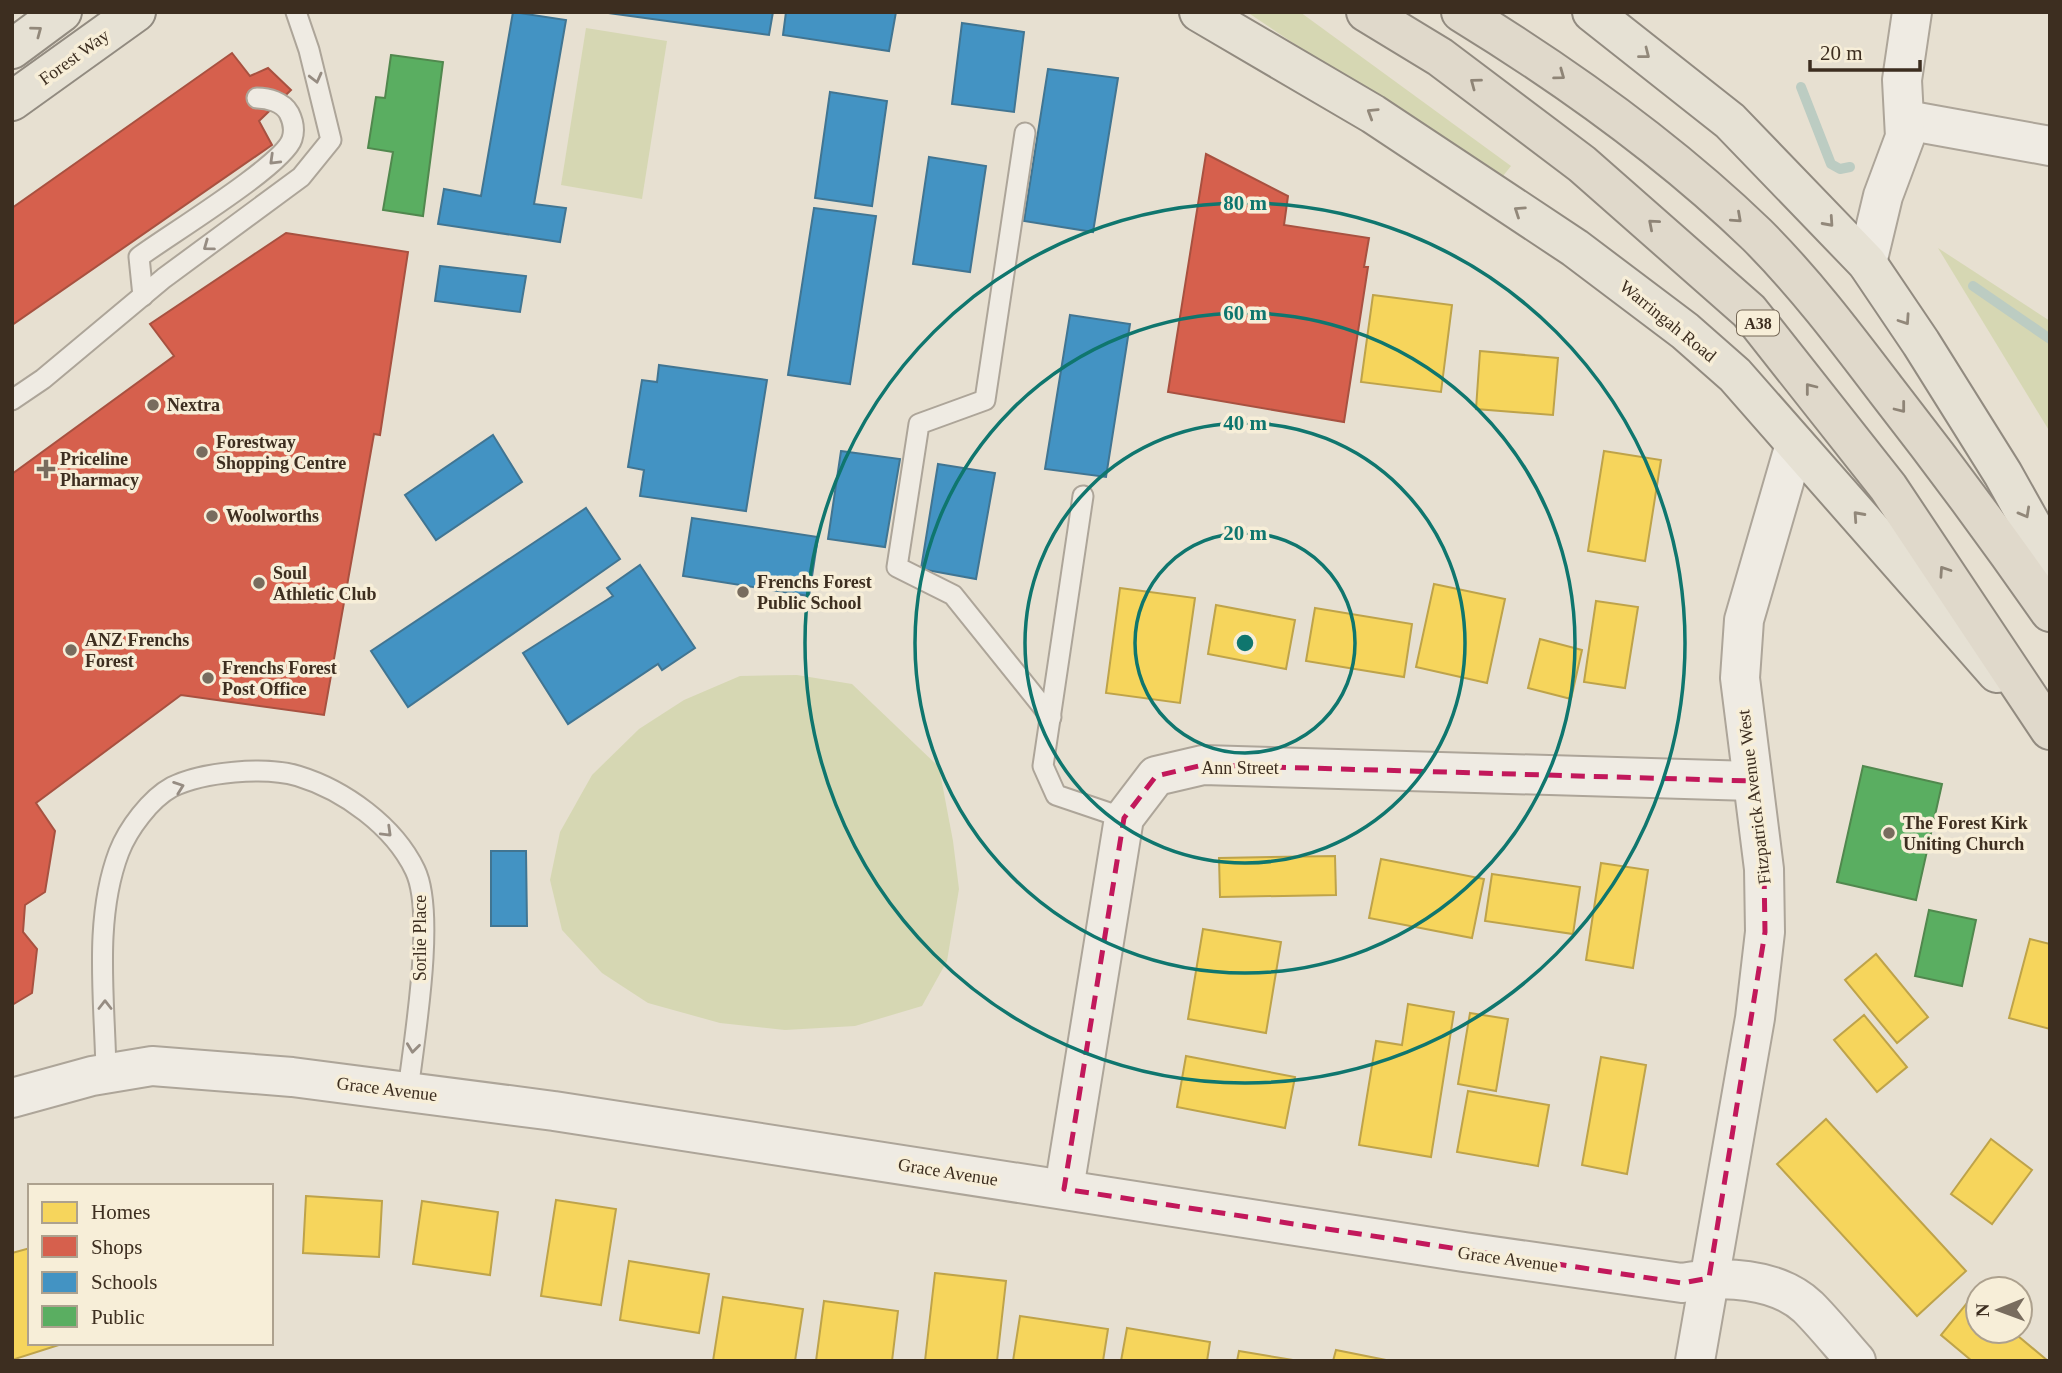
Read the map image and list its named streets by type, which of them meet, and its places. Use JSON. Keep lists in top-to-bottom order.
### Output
{
  "streets": {
    "highway": ["Warringah Road", "A38"],
    "main road": ["Forest Way"],
    "street": ["Ann Street", "Fitzpatrick Avenue West", "Grace Avenue"],
    "lane": ["Sorlie Place"]
  },
  "crossings": [
    ["Warringah Road", "Fitzpatrick Avenue West"],
    ["Ann Street", "Fitzpatrick Avenue West"],
    ["Ann Street", "Grace Avenue"],
    ["Fitzpatrick Avenue West", "Grace Avenue"],
    ["Sorlie Place", "Grace Avenue"]
  ],
  "places": {
    "other": [
      "Nextra",
      "Forestway Shopping Centre",
      "Woolworths",
      "Soul Athletic Club",
      "Frenchs Forest Public School",
      "ANZ Frenchs Forest",
      "Frenchs Forest Post Office",
      "The Forest Kirk Uniting Church"
    ],
    "health": ["Priceline Pharmacy"]
  },
  "legend": [
    "Homes",
    "Shops",
    "Schools",
    "Public"
  ],
  "scale_bar": "20 m",
  "north": "left",
  "rings": [
    "80 m",
    "60 m",
    "40 m",
    "20 m"
  ]
}
